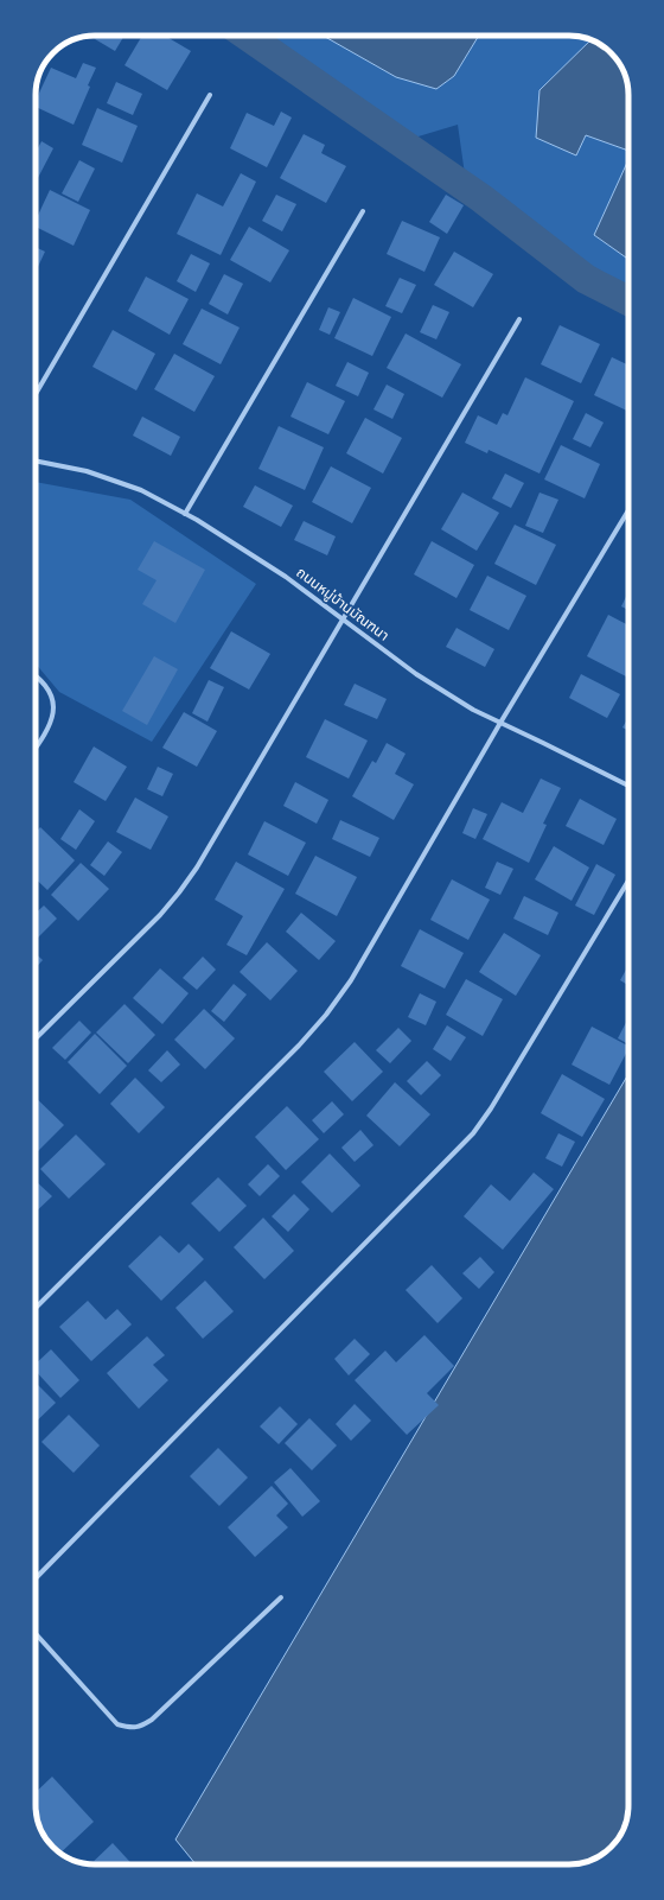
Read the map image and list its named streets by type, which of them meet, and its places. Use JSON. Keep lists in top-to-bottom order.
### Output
{
  "streets": {
    "street": ["ถนนหมู่บ้านมัณฑนา"]
  }
}
